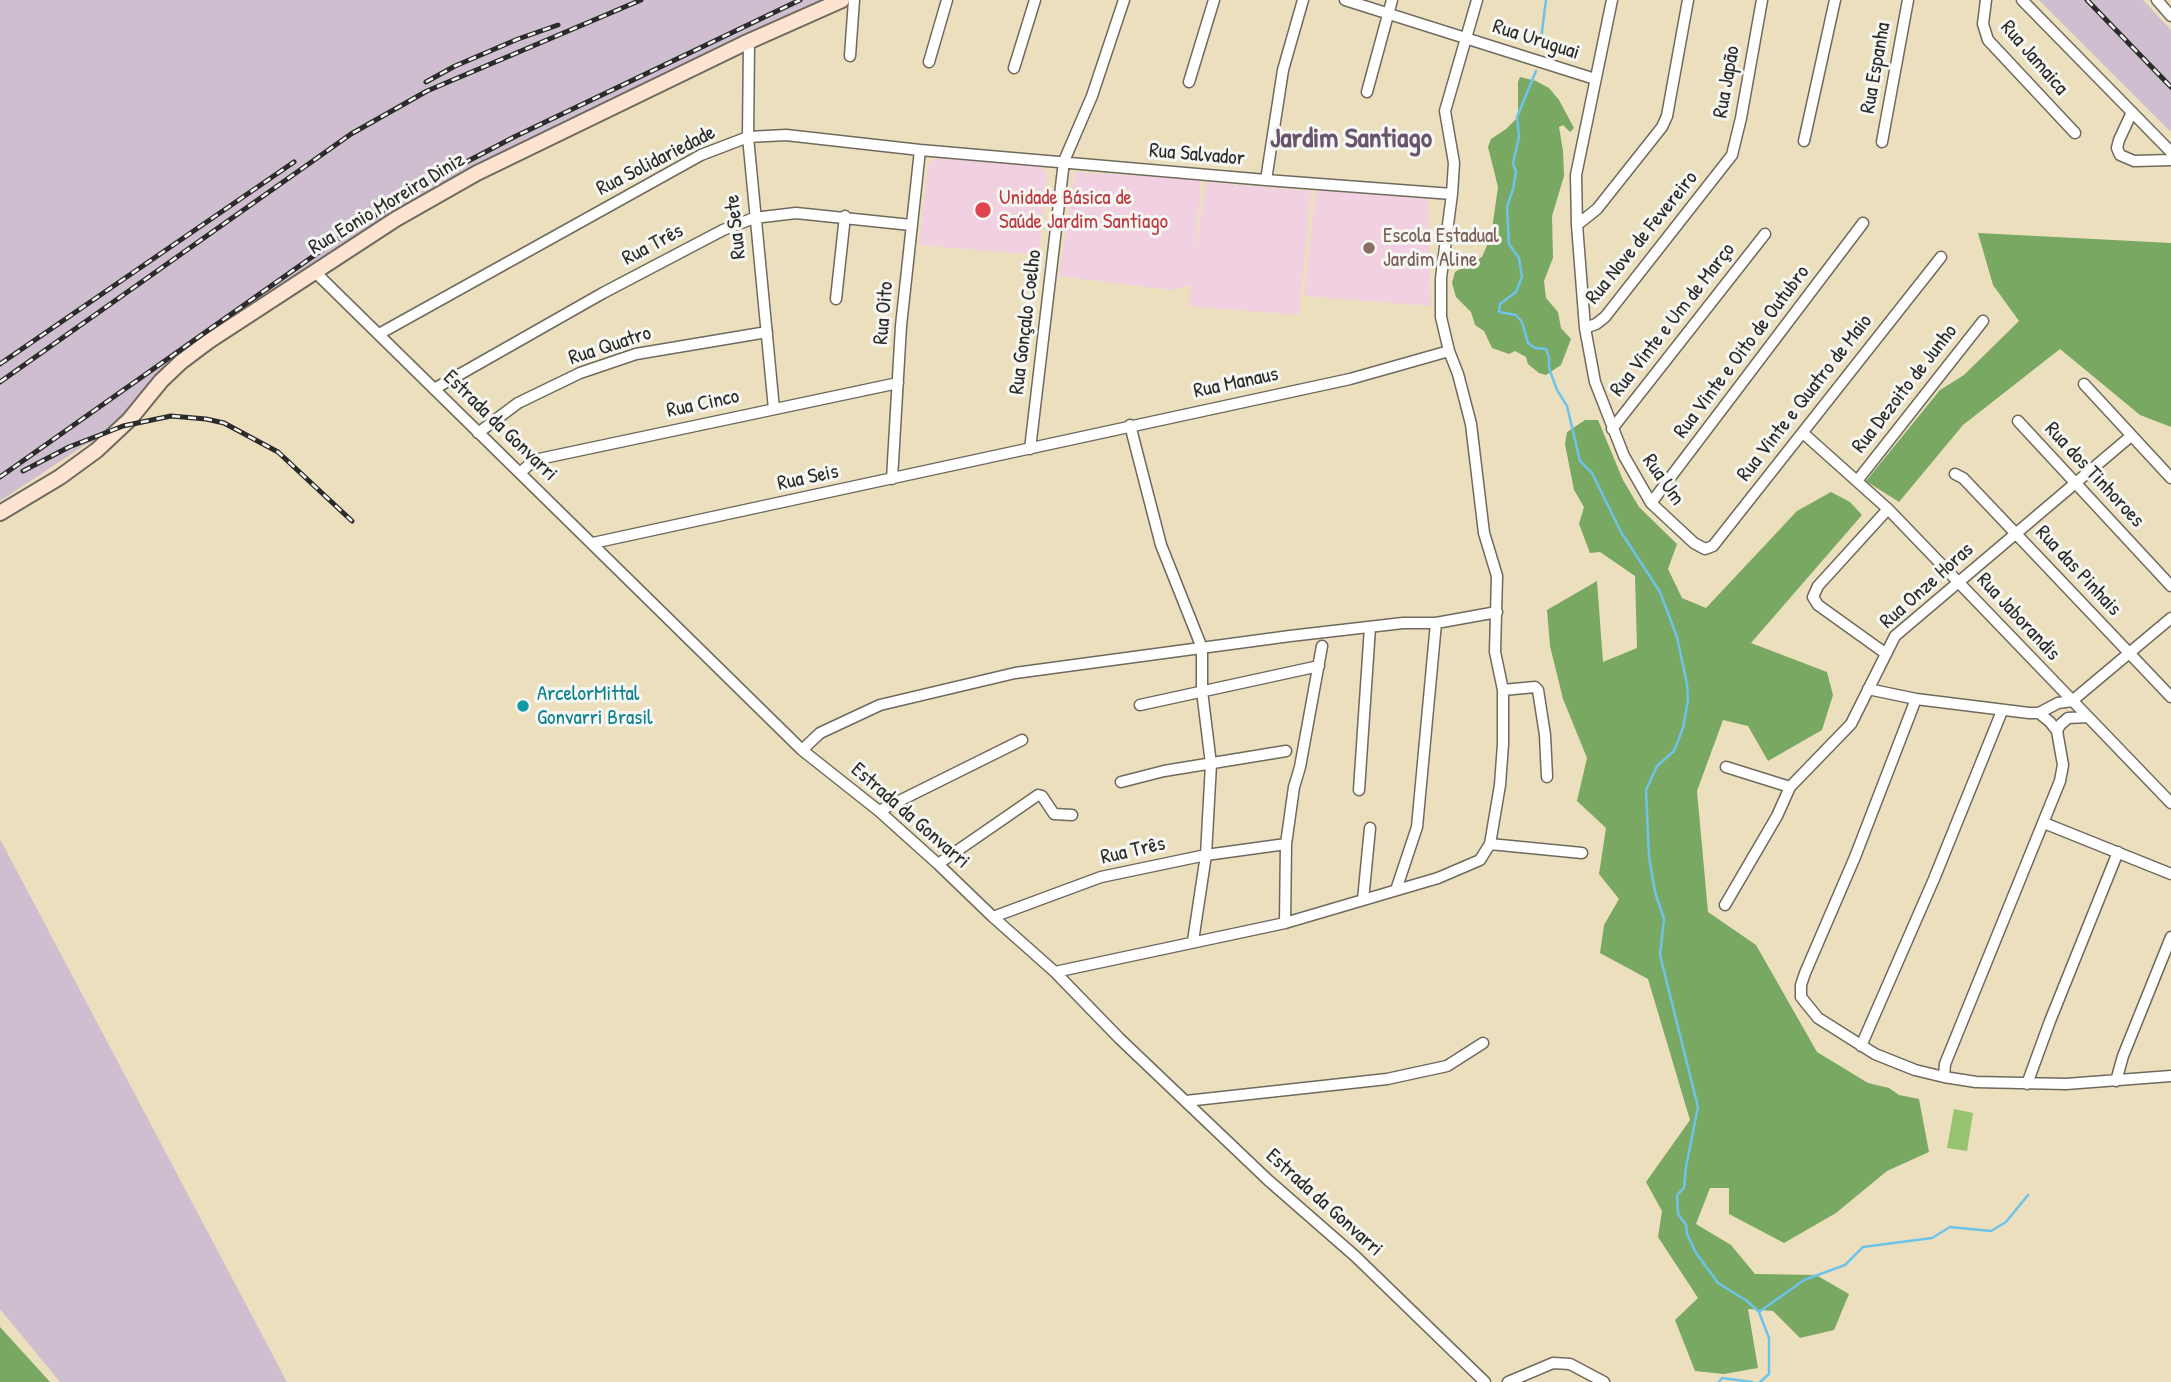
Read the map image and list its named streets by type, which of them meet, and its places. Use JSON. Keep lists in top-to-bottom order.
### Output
{
  "streets": {
    "main road": ["Rua Eonio Moreira Diniz"],
    "street": [
      "Rua Uruguai",
      "Rua Jamaica",
      "Rua Espanha",
      "Rua Japão",
      "Rua Salvador",
      "Rua Solidariedade",
      "Rua Sete",
      "Rua Nove de Fevereiro",
      "Rua Três",
      "Rua Oito",
      "Rua Vinte e Um de Março",
      "Rua Gonçalo Coelho",
      "Rua Quatro",
      "Rua Vinte e Oito de Outubro",
      "Rua Manaus",
      "Rua Dezoito de Junho",
      "Rua Vinte e Quatro de Maio",
      "Rua Cinco",
      "Estrada da Gonvarri",
      "Rua dos Tinhoroes",
      "Rua Seis",
      "Rua Um",
      "Rua das Pinhais",
      "Rua Onze Horas",
      "Rua Jaborandis"
    ]
  },
  "crossings": [
    ["Rua Uruguai", "Rua Um"],
    ["Rua Japão", "Rua Nove de Fevereiro"],
    ["Rua Salvador", "Rua Solidariedade"],
    ["Rua Salvador", "Rua Gonçalo Coelho"],
    ["Rua Solidariedade", "Rua Sete"],
    ["Rua Solidariedade", "Rua Oito"],
    ["Rua Solidariedade", "Rua Gonçalo Coelho"],
    ["Rua Solidariedade", "Estrada da Gonvarri"],
    ["Rua Eonio Moreira Diniz", "Rua Sete"],
    ["Rua Eonio Moreira Diniz", "Estrada da Gonvarri"],
    ["Rua Sete", "Rua Três"],
    ["Rua Sete", "Rua Quatro"],
    ["Rua Sete", "Rua Cinco"],
    ["Rua Nove de Fevereiro", "Rua Um"],
    ["Rua Três", "Rua Oito"],
    ["Rua Três", "Estrada da Gonvarri"],
    ["Rua Oito", "Rua Cinco"],
    ["Rua Oito", "Rua Seis"],
    ["Rua Vinte e Um de Março", "Rua Um"],
    ["Rua Gonçalo Coelho", "Rua Manaus"],
    ["Rua Gonçalo Coelho", "Rua Seis"],
    ["Rua Quatro", "Estrada da Gonvarri"],
    ["Rua Vinte e Oito de Outubro", "Rua Um"],
    ["Rua Manaus", "Rua Seis"],
    ["Rua Dezoito de Junho", "Rua Jaborandis"],
    ["Rua Vinte e Quatro de Maio", "Rua Um"],
    ["Rua Vinte e Quatro de Maio", "Rua Jaborandis"],
    ["Rua Cinco", "Estrada da Gonvarri"],
    ["Estrada da Gonvarri", "Rua Seis"],
    ["Rua dos Tinhoroes", "Rua Onze Horas"],
    ["Rua das Pinhais", "Rua Onze Horas"],
    ["Rua Onze Horas", "Rua Jaborandis"]
  ],
  "districts": ["Jardim Santiago"],
  "places": ["Unidade Básica de Saúde Jardim Santiago", "Escola Estadual Jardim Aline", "ArcelorMittal Gonvarri Brasil"]
}
